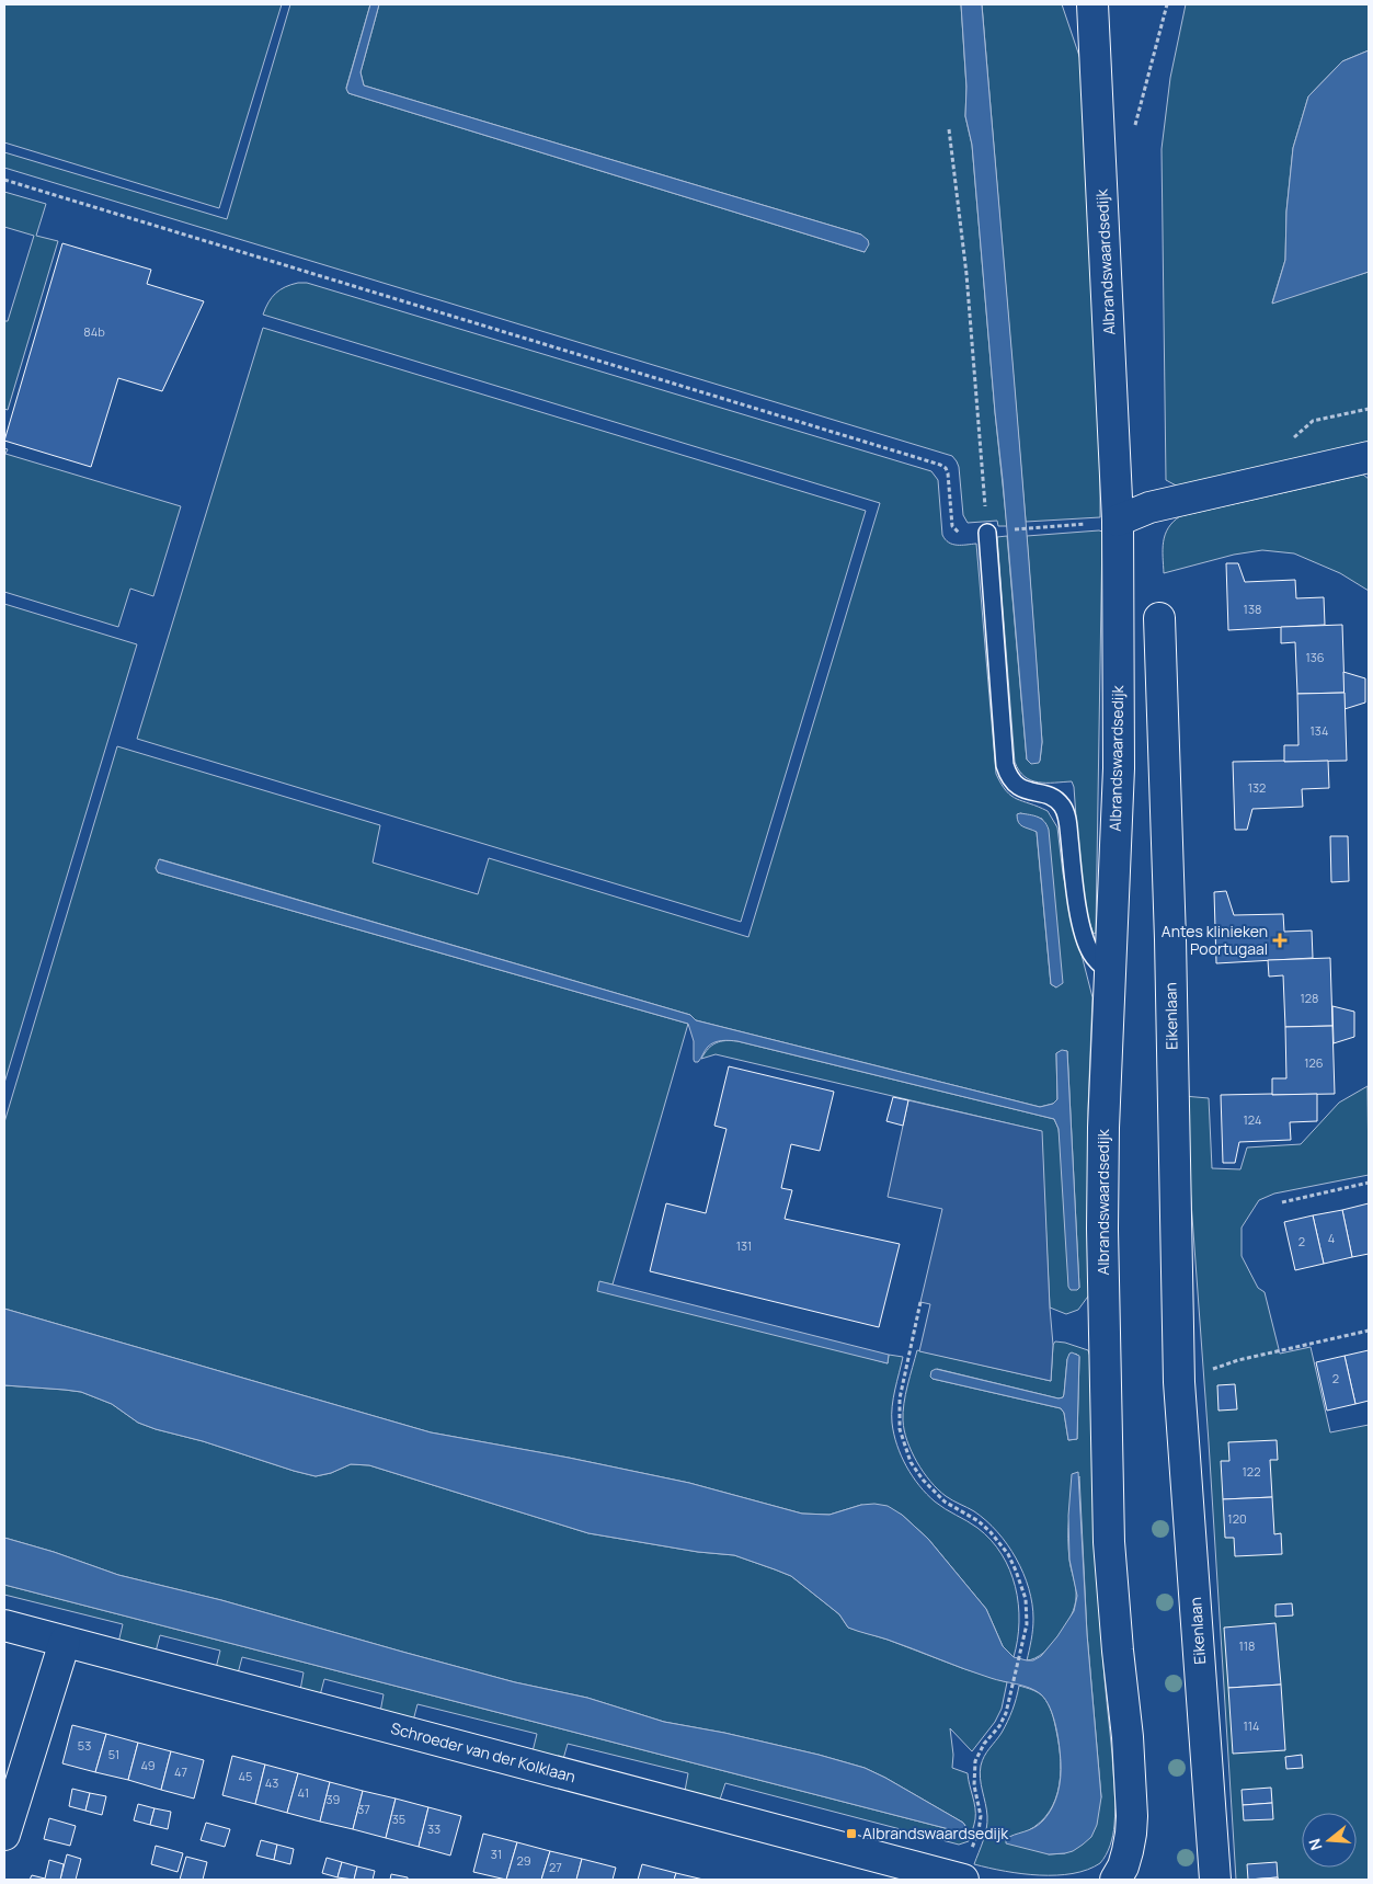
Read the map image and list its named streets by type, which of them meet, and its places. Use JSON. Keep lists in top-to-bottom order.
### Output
{
  "streets": {
    "street": ["Albrandswaardsedijk", "Eikenlaan", "Schroeder van der Kolklaan"]
  },
  "places": {
    "health": ["Antes klinieken Poortugaal"],
    "transit": ["Albrandswaardsedijk"]
  },
  "house_numbers": [
    "84b",
    "138",
    "136",
    "134",
    "132",
    "128",
    "126",
    "124",
    "4",
    "2",
    "131",
    "2",
    "122",
    "120",
    "118",
    "114",
    "53",
    "51",
    "49",
    "47",
    "45",
    "43",
    "41",
    "39",
    "37",
    "35",
    "33",
    "31",
    "29",
    "27"
  ],
  "north": "left"
}
